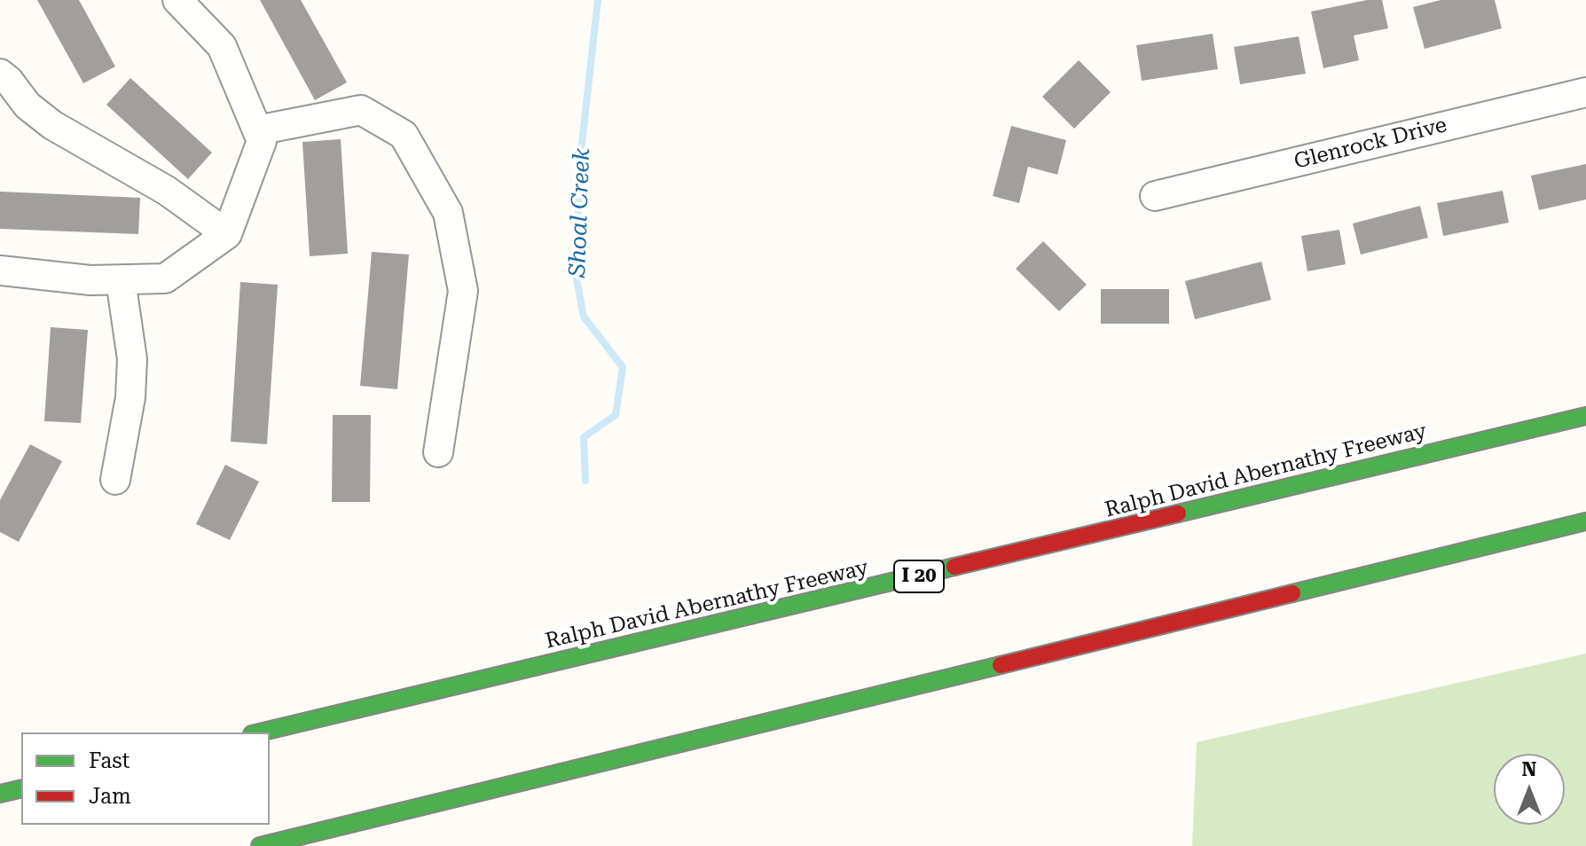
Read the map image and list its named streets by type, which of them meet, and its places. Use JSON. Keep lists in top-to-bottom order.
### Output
{
  "streets": {
    "highway": ["Ralph David Abernathy Freeway", "I 20"],
    "street": ["Glenrock Drive"]
  },
  "water": ["Shoal Creek"],
  "legend": ["Fast", "Jam"],
  "north": "top"
}
